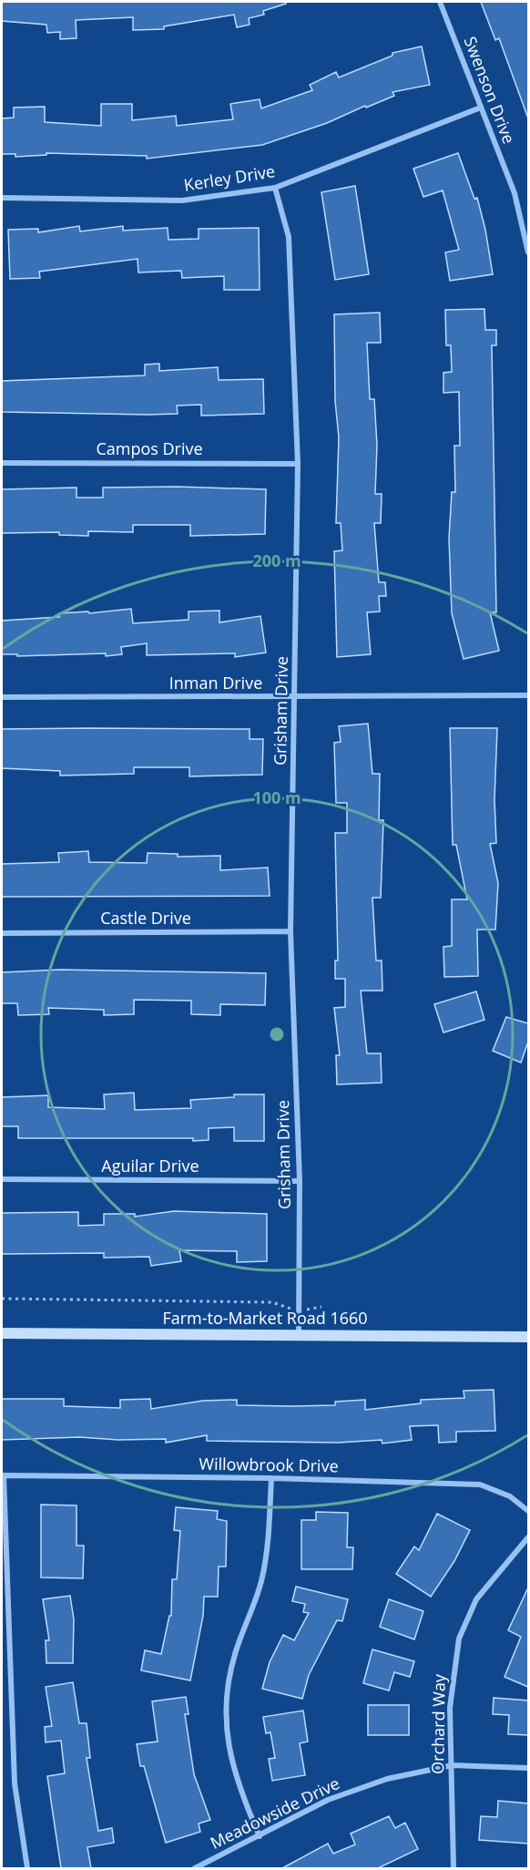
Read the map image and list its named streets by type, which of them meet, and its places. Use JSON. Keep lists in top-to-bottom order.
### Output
{
  "streets": {
    "main road": ["Farm-to-Market Road 1660"],
    "street": [
      "Swenson Drive",
      "Kerley Drive",
      "Campos Drive",
      "Inman Drive",
      "Grisham Drive",
      "Castle Drive",
      "Aguilar Drive",
      "Willowbrook Drive",
      "Orchard Way",
      "Meadowside Drive"
    ]
  },
  "crossings": [
    ["Swenson Drive", "Kerley Drive"],
    ["Kerley Drive", "Grisham Drive"],
    ["Campos Drive", "Grisham Drive"],
    ["Inman Drive", "Grisham Drive"],
    ["Grisham Drive", "Castle Drive"],
    ["Grisham Drive", "Aguilar Drive"],
    ["Grisham Drive", "Farm-to-Market Road 1660"],
    ["Orchard Way", "Meadowside Drive"]
  ],
  "rings": ["200 m", "100 m"]
}
